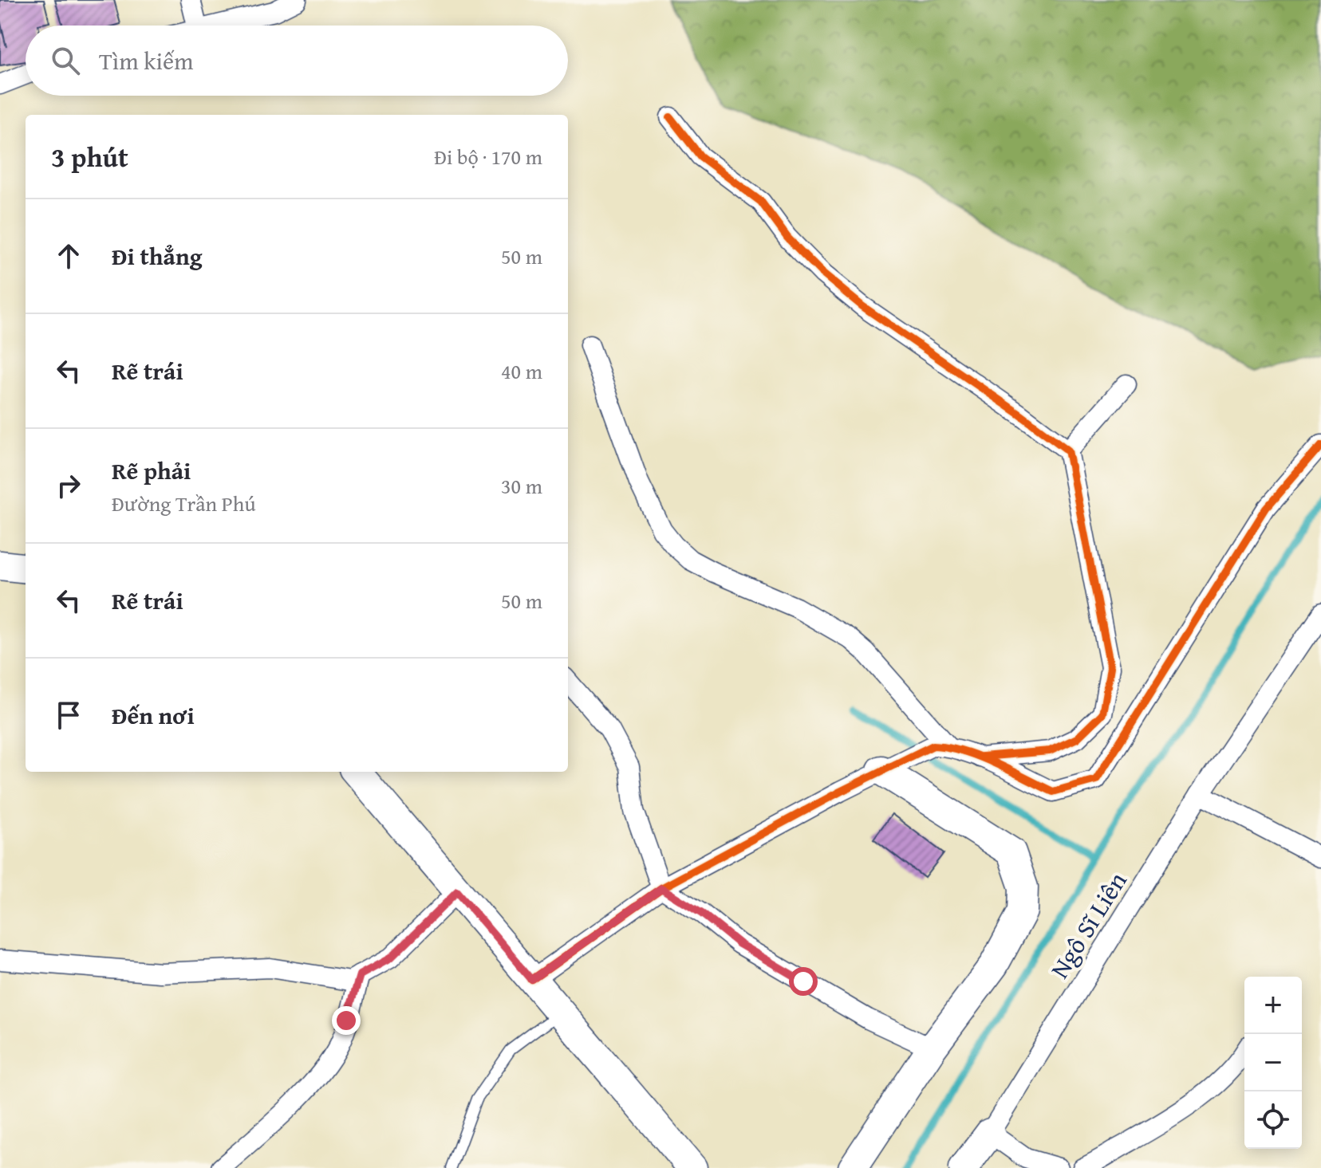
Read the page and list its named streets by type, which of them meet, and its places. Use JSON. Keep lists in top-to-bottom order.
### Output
{
  "streets": {
    "street": ["Ngô Sĩ Liên"]
  },
  "page": {
    "search": "Tìm kiếm",
    "heading": ["3 phút", "Đi bộ · 170 m"],
    "list": [
      ["Đi thẳng", "50 m"],
      ["Rẽ trái", "40 m"],
      ["Rẽ phải", "Đường Trần Phú", "30 m"],
      ["Rẽ trái", "50 m"],
      "Đến nơi"
    ],
    "map_buttons": ["+", "−"]
  }
}
